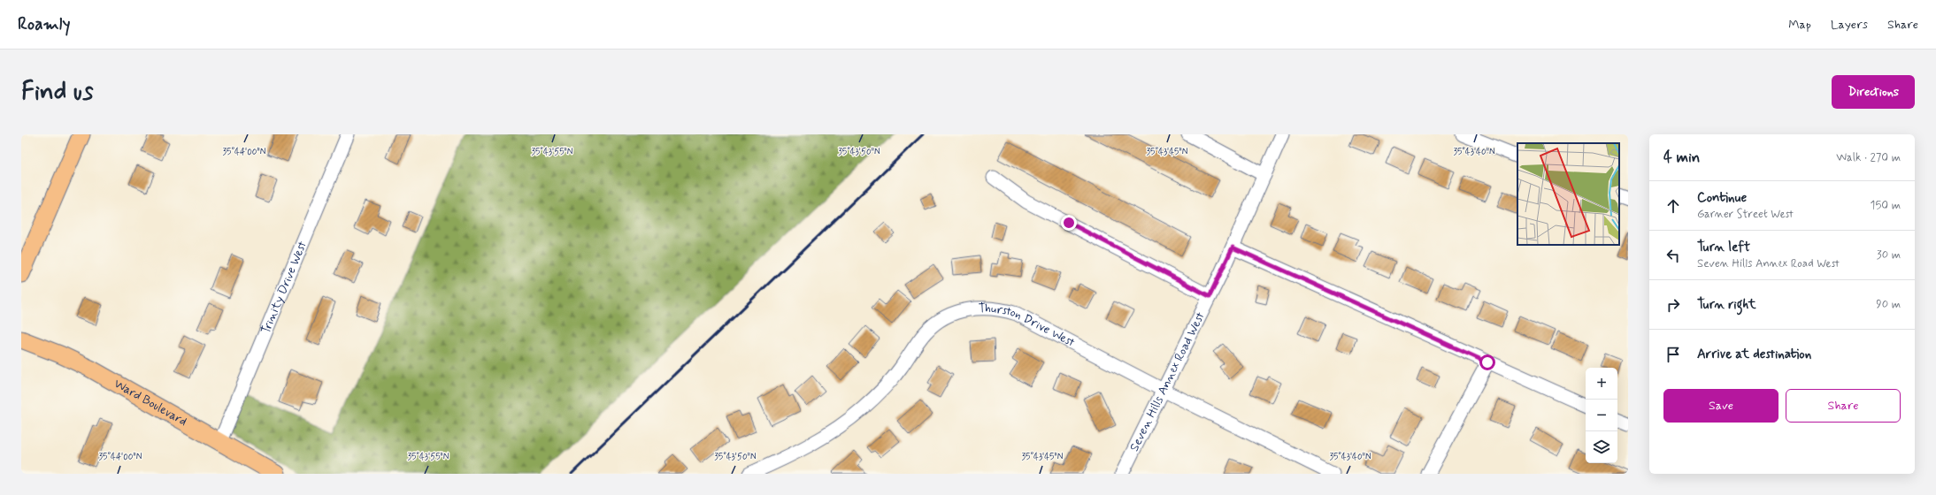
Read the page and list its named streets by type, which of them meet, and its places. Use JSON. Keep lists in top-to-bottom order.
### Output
{
  "streets": {
    "main road": ["Ward Boulevard"],
    "street": ["Trinity Drive West", "Thurston Drive West", "Seven Hills Annex Road West"]
  },
  "crossings": [
    ["Trinity Drive West", "Ward Boulevard"],
    ["Thurston Drive West", "Seven Hills Annex Road West"]
  ],
  "page": {
    "header": "Roamly",
    "nav": ["Map", "Layers", "Share"],
    "buttons": [
      "Directions",
      ["Save", "Share"]
    ],
    "title": "Find us",
    "heading": ["4 min", "Walk · 270 m"],
    "list": [
      ["Continue", "Garner Street West", "150 m"],
      ["Turn left", "Seven Hills Annex Road West", "30 m"],
      ["Turn right", "90 m"],
      "Arrive at destination"
    ],
    "map_buttons": ["+", "−"]
  },
  "coordinates": [
    "35°43'55\"N",
    "35°43'45\"N",
    "35°43'40\"N",
    "35°44'00\"N",
    "35°43'50\"N"
  ]
}
